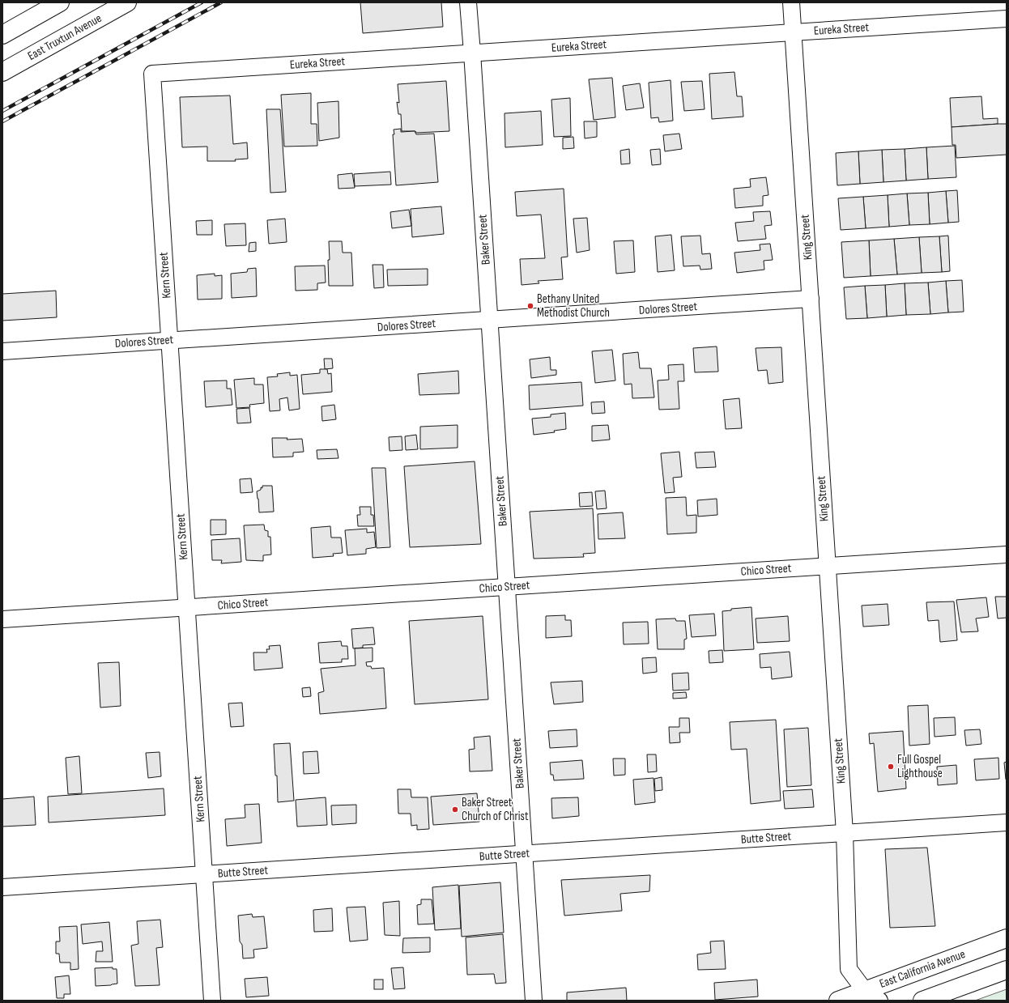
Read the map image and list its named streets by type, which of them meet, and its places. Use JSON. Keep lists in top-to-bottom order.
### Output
{
  "streets": {
    "main road": ["East Truxtun Avenue", "East California Avenue"],
    "street": [
      "Eureka Street",
      "King Street",
      "Baker Street",
      "Kern Street",
      "Dolores Street",
      "Chico Street",
      "Butte Street"
    ]
  },
  "crossings": [
    ["Eureka Street", "King Street"],
    ["Eureka Street", "Baker Street"],
    ["Eureka Street", "Kern Street"],
    ["King Street", "Dolores Street"],
    ["King Street", "Chico Street"],
    ["King Street", "Butte Street"],
    ["King Street", "East California Avenue"],
    ["Baker Street", "Dolores Street"],
    ["Baker Street", "Chico Street"],
    ["Baker Street", "Butte Street"],
    ["Kern Street", "Dolores Street"],
    ["Kern Street", "Chico Street"],
    ["Kern Street", "Butte Street"]
  ],
  "places": ["Bethany United Methodist Church", "Full Gospel Lighthouse", "Baker Street Church of Christ"]
}
